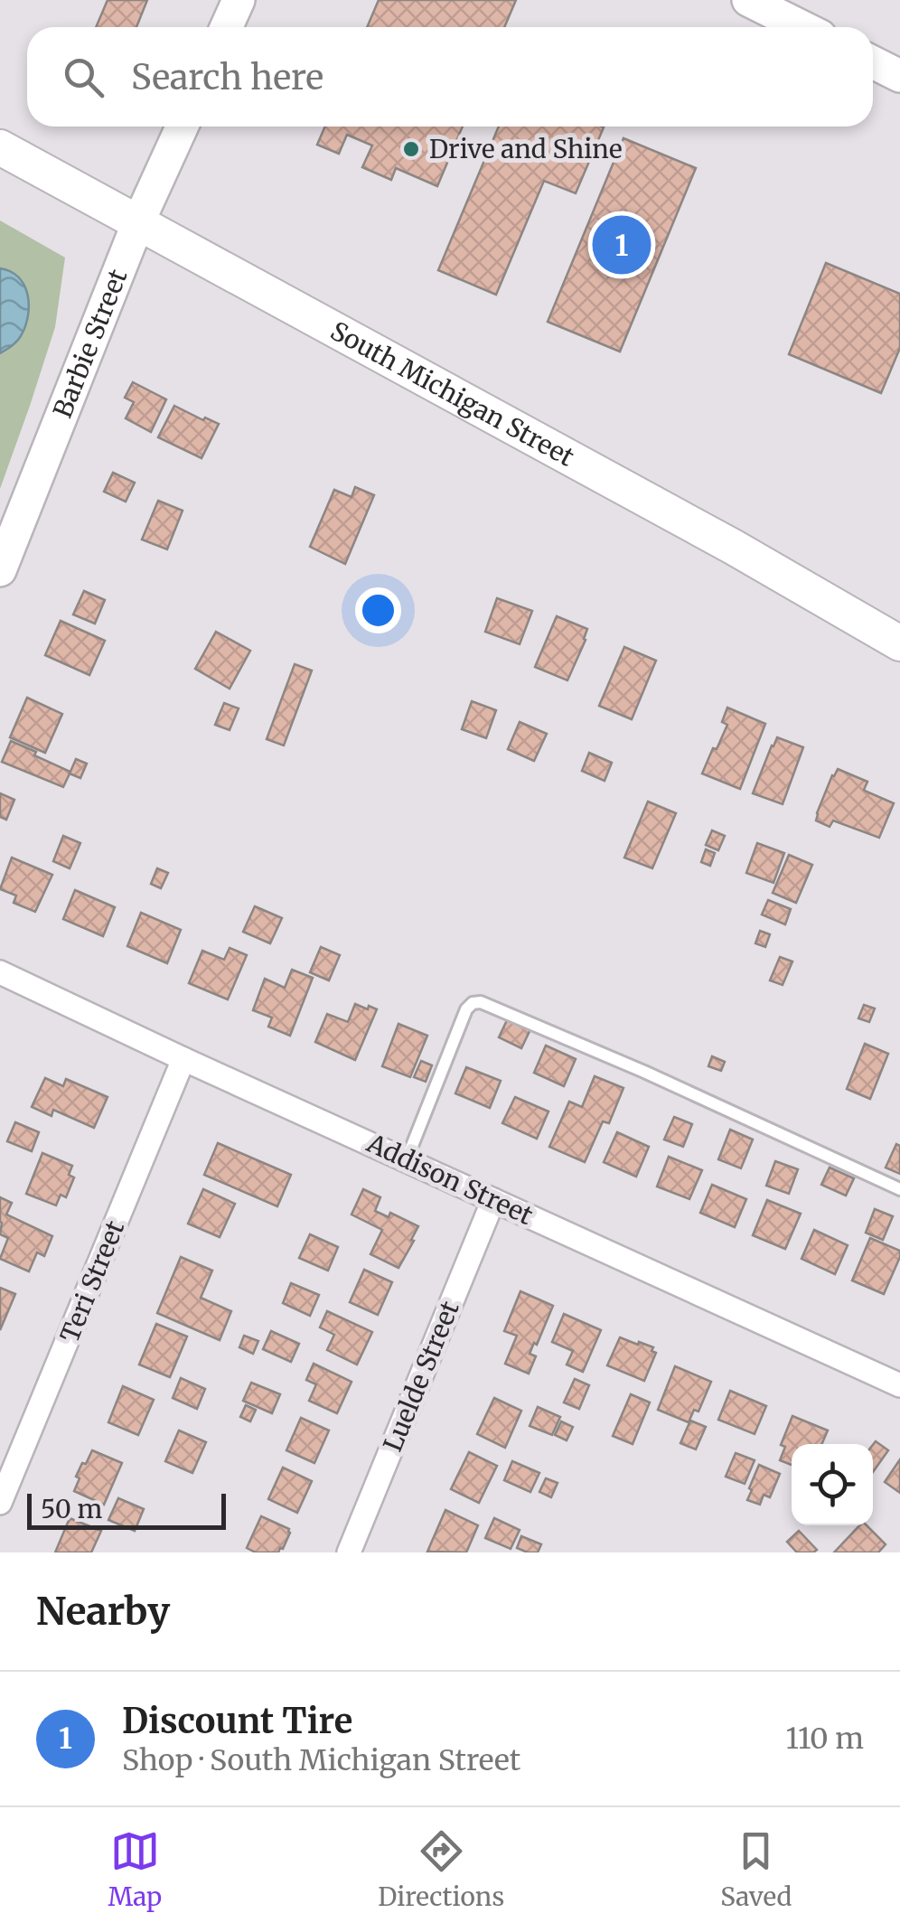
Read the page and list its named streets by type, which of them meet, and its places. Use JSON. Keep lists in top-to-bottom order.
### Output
{
  "streets": {
    "main road": ["South Michigan Street"],
    "street": [
      "Barbie Street",
      "Addison Street",
      "Teri Street",
      "Luelde Street"
    ]
  },
  "crossings": [
    ["Barbie Street", "South Michigan Street"],
    ["Addison Street", "Teri Street"],
    ["Addison Street", "Luelde Street"]
  ],
  "places": ["Drive and Shine"],
  "scale_bar": "50 m",
  "page": {
    "search": "Search here",
    "pins": "1",
    "scale": "50 m",
    "heading": "Nearby",
    "list": [
      {
        "mark": "1",
        "name": "Discount Tire",
        "note": "Shop · South Michigan Street",
        "value": "110 m"
      }
    ],
    "nav": ["Map", "Directions", "Saved"]
  }
}
